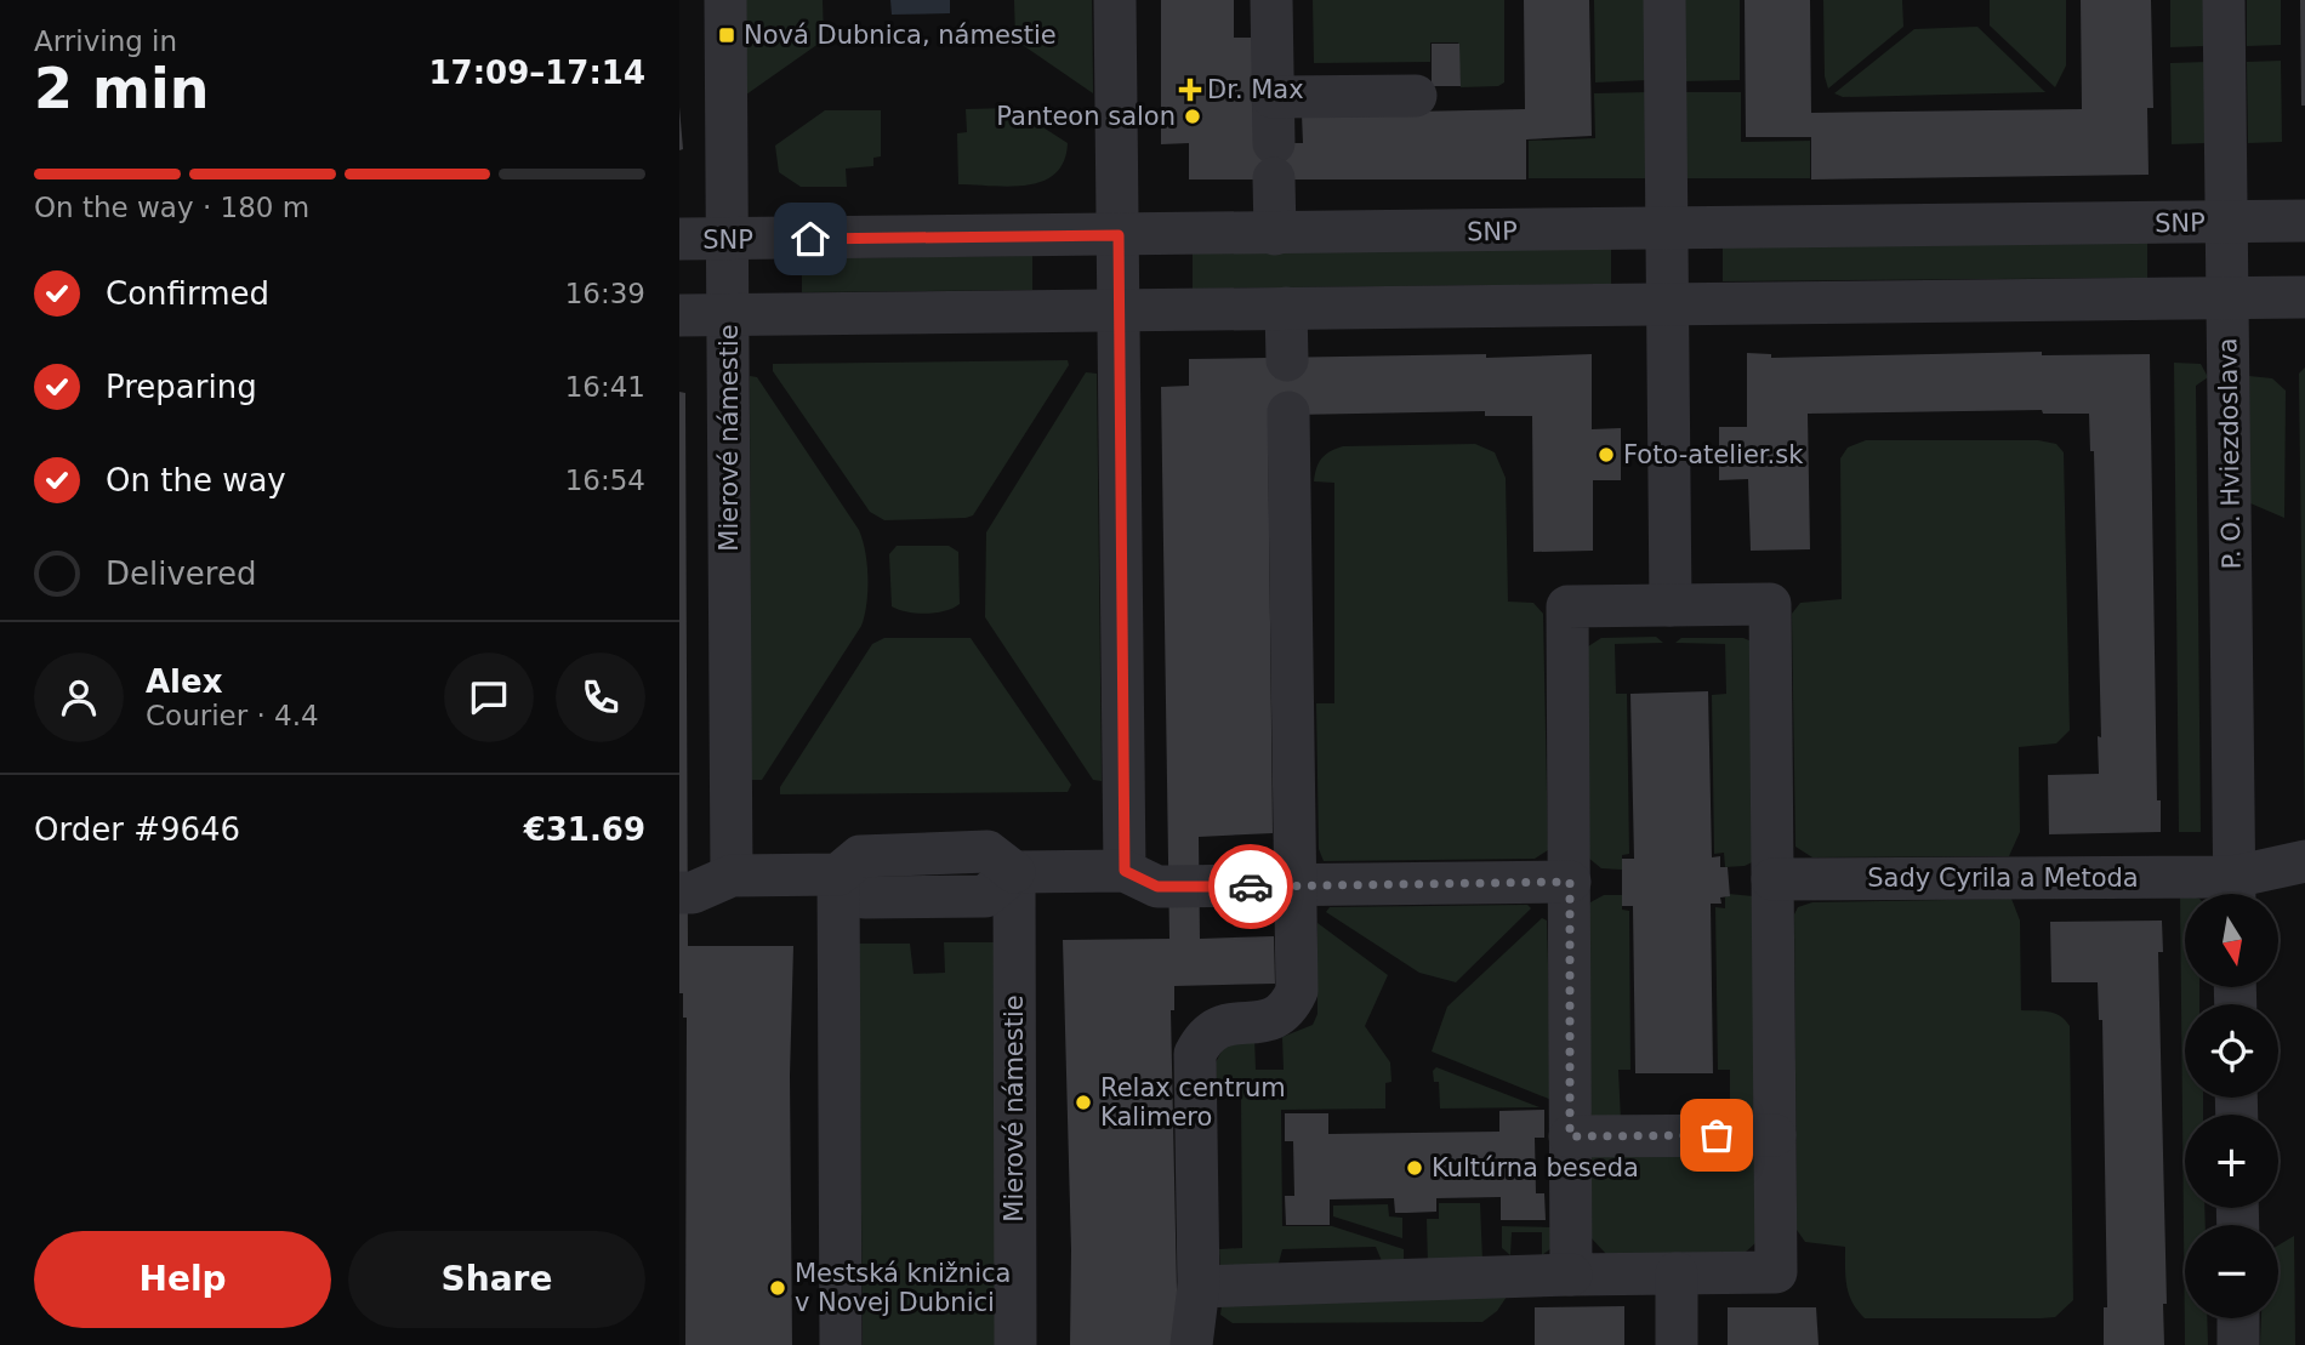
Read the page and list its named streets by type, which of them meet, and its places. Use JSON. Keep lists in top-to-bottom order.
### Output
{
  "streets": {
    "street": [
      "SNP",
      "Mierové námestie",
      "P. O. Hviezdoslava",
      "Sady Cyrila a Metoda"
    ]
  },
  "crossings": [
    ["SNP", "Mierové námestie"],
    ["SNP", "P. O. Hviezdoslava"],
    ["P. O. Hviezdoslava", "Sady Cyrila a Metoda"]
  ],
  "places": {
    "transit": ["Nová Dubnica, námestie"],
    "health": ["Dr. Max"],
    "other": [
      "Panteon salon",
      "Foto-atelier.sk",
      "Relax centrum Kalimero",
      "Kultúrna beseda",
      "Mestská knižnica v Novej Dubnici"
    ]
  },
  "north": "bottom",
  "page": {
    "heading": ["2 min", "Arriving in", "17:09–17:14"],
    "panel": [
      "Alex",
      "Courier · 4.4",
      "Order #9646",
      "€31.69"
    ],
    "bar": "On the way · 180 m",
    "list": [
      ["Confirmed", "16:39"],
      ["Preparing", "16:41"],
      ["On the way", "16:54"],
      "Delivered"
    ],
    "map_buttons": ["+", "−"],
    "buttons": ["Help", "Share"]
  }
}
